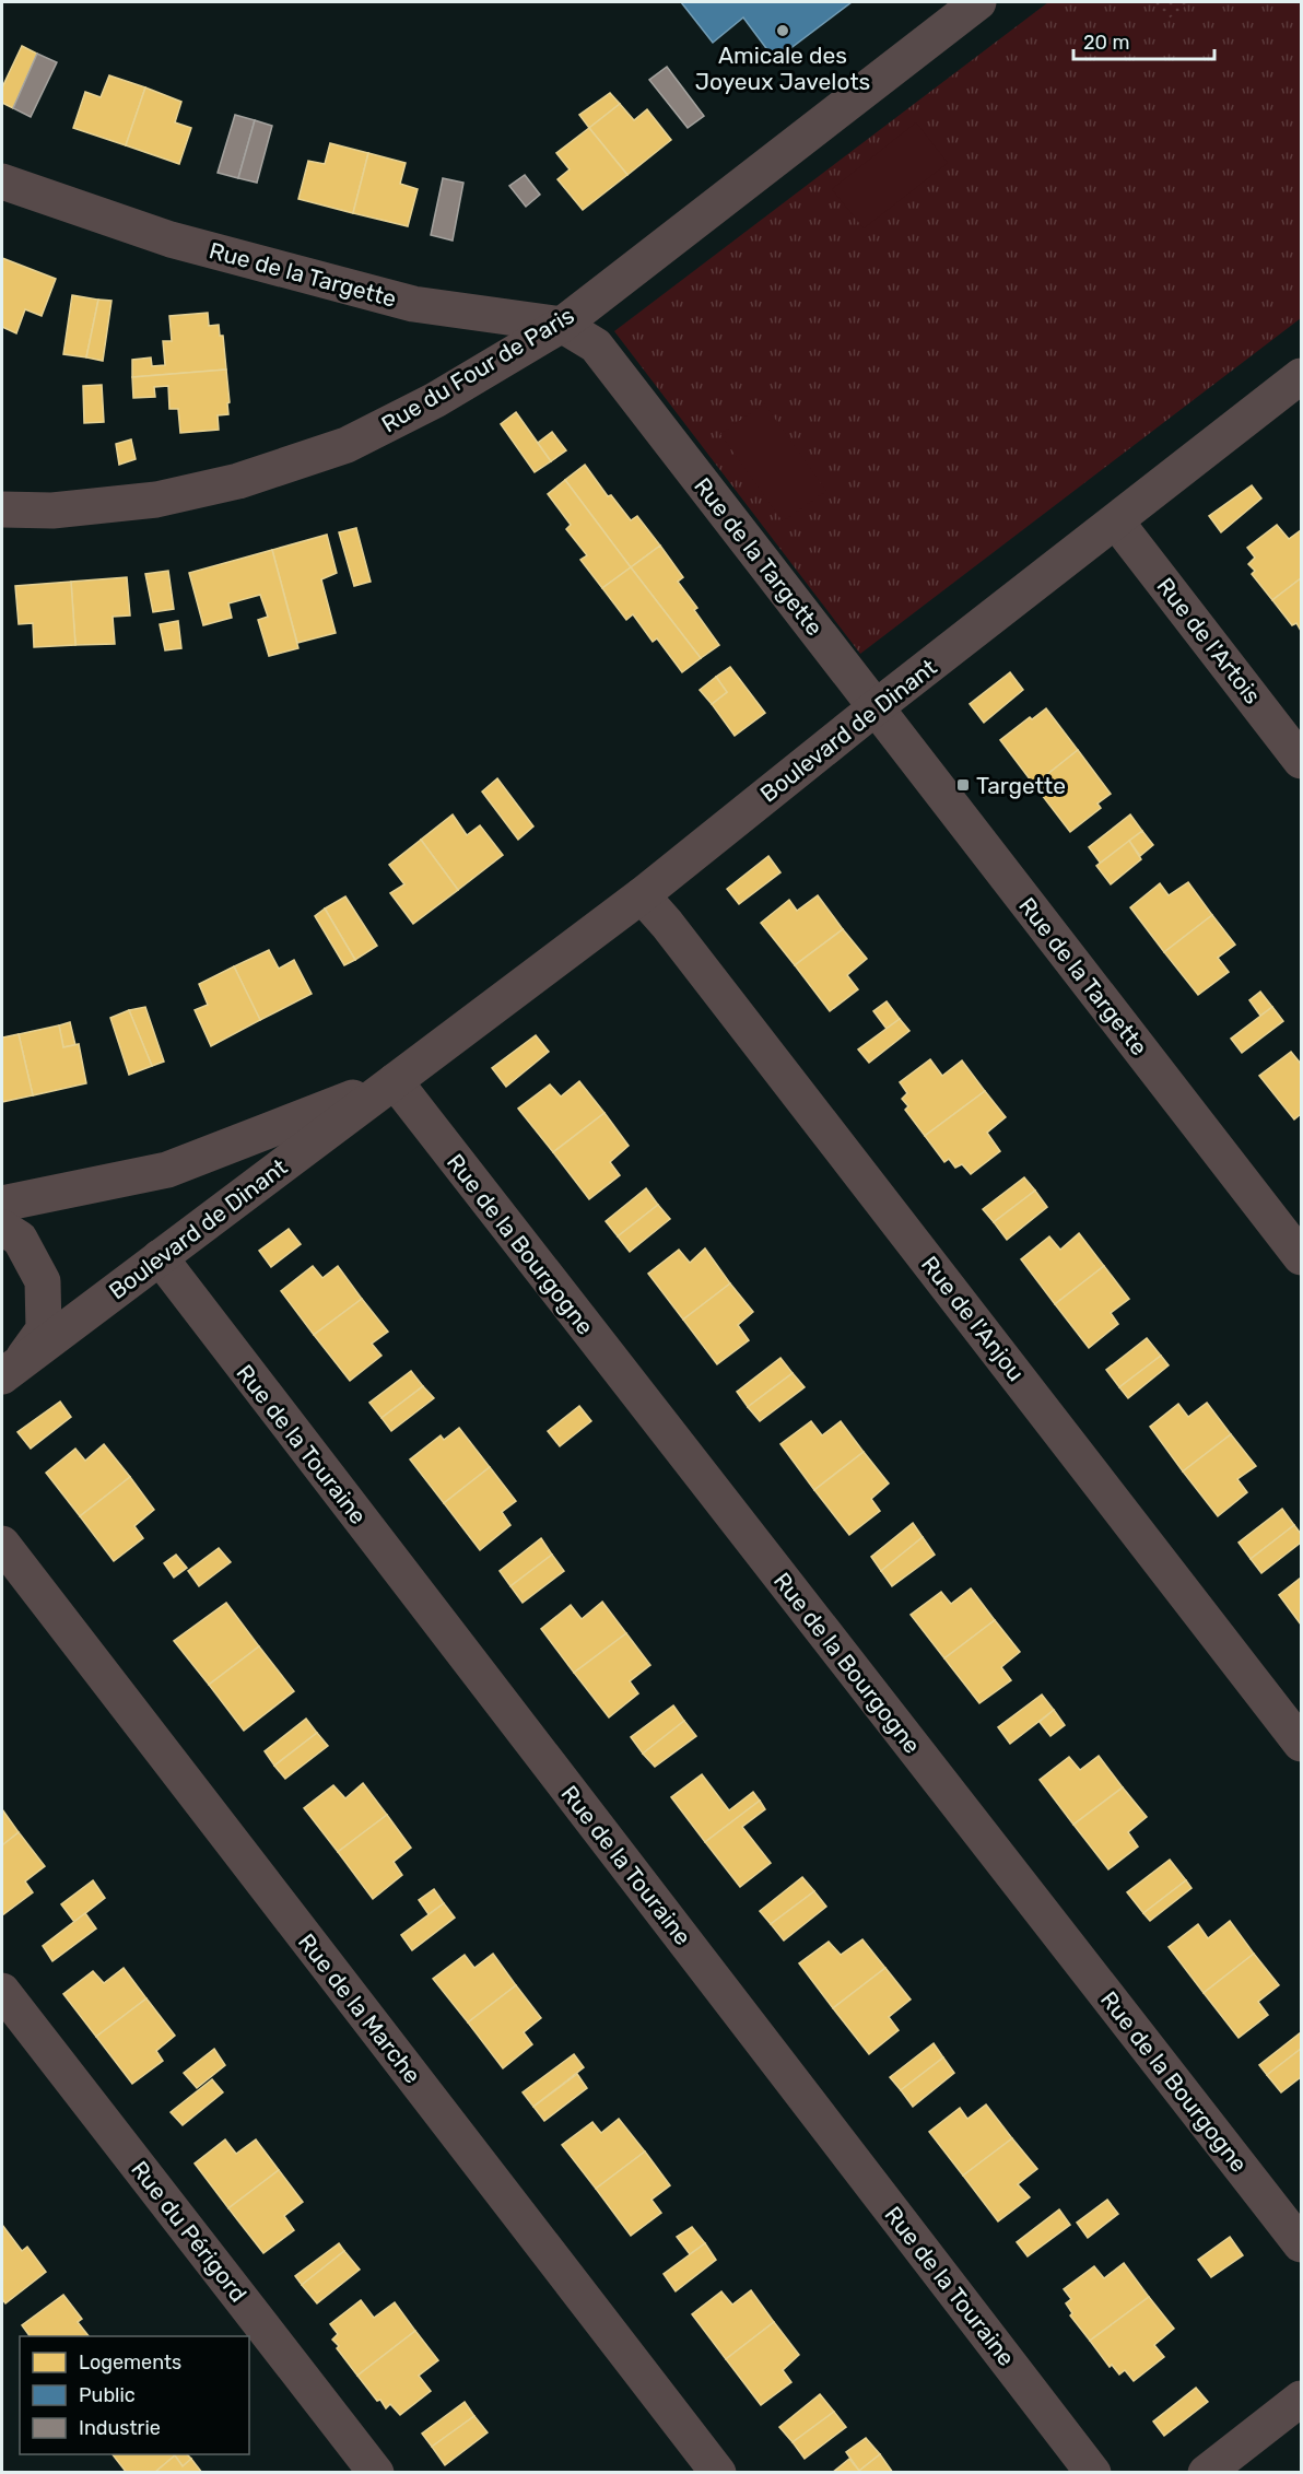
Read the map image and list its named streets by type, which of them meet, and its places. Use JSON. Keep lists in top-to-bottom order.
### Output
{
  "streets": {
    "street": [
      "Rue de la Targette",
      "Rue du Four de Paris",
      "Rue de l'Artois",
      "Boulevard de Dinant",
      "Rue de la Bourgogne",
      "Rue de l'Anjou",
      "Rue de la Touraine",
      "Rue de la Marche",
      "Rue du Périgord"
    ]
  },
  "crossings": [
    ["Rue de la Targette", "Rue du Four de Paris"],
    ["Rue de la Targette", "Boulevard de Dinant"],
    ["Rue de l'Artois", "Boulevard de Dinant"],
    ["Boulevard de Dinant", "Rue de la Bourgogne"],
    ["Boulevard de Dinant", "Rue de l'Anjou"],
    ["Boulevard de Dinant", "Rue de la Touraine"]
  ],
  "places": {
    "other": ["Amicale des Joyeux Javelots"],
    "transit": ["Targette"]
  },
  "legend": ["Logements", "Public", "Industrie"],
  "scale_bar": "20 m"
}
